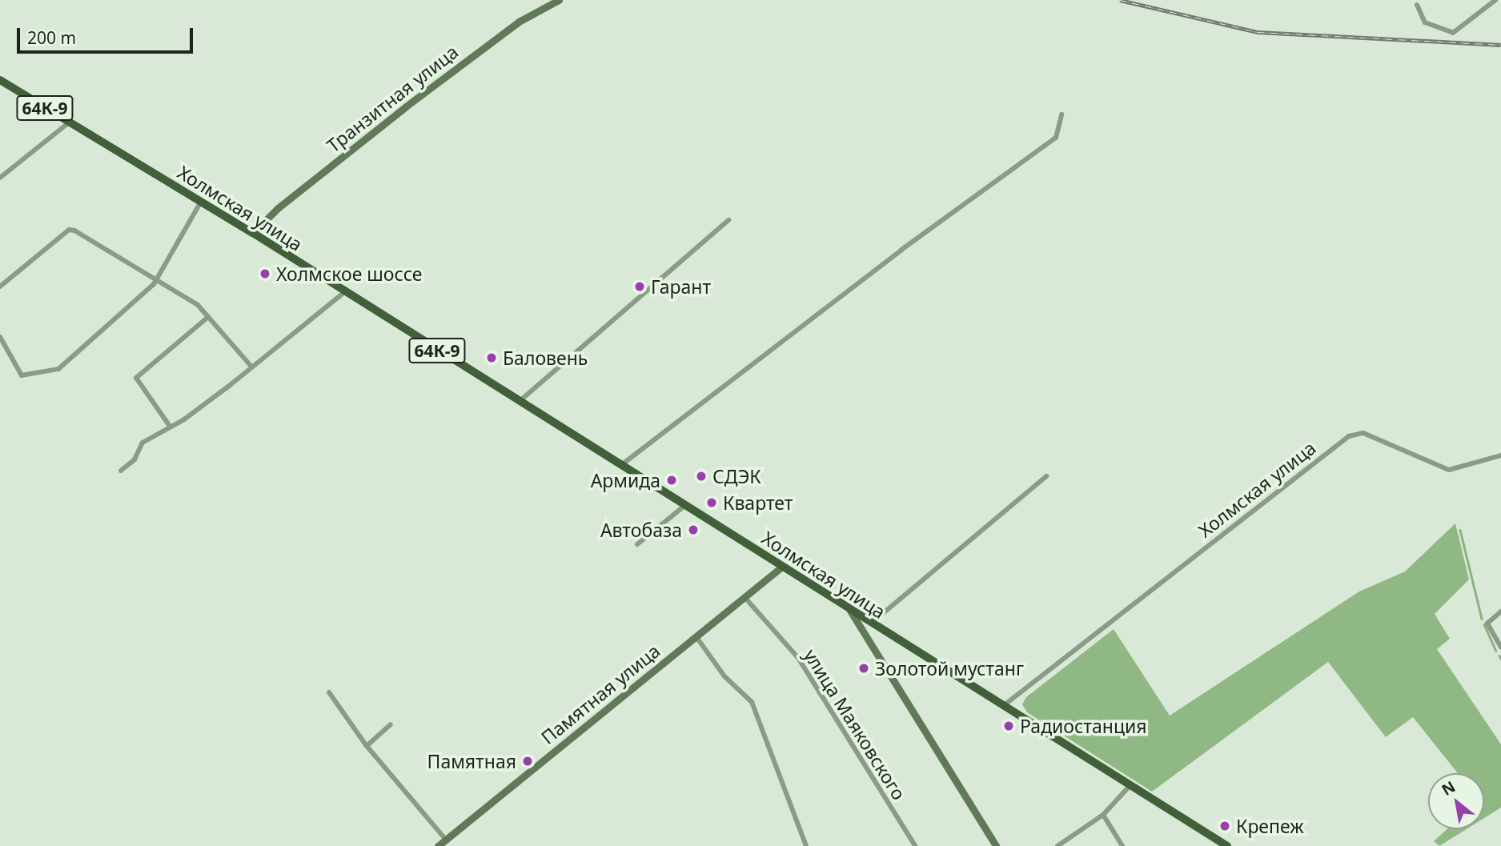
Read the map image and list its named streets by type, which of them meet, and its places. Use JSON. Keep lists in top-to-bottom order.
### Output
{
  "streets": {
    "main road": ["64К-9", "Холмская улица"],
    "street": ["Транзитная улица", "Памятная улица", "улица Маяковского"]
  },
  "crossings": [
    ["Транзитная улица", "Холмская улица"],
    ["Холмская улица", "Памятная улица"],
    ["Памятная улица", "улица Маяковского"]
  ],
  "places": [
    "Холмское шоссе",
    "Гарант",
    "Баловень",
    "СДЭК",
    "Армида",
    "Квартет",
    "Автобаза",
    "Золотой мустанг",
    "Радиостанция",
    "Памятная",
    "Крепеж"
  ],
  "scale_bar": "200 m",
  "north": "top left"
}
